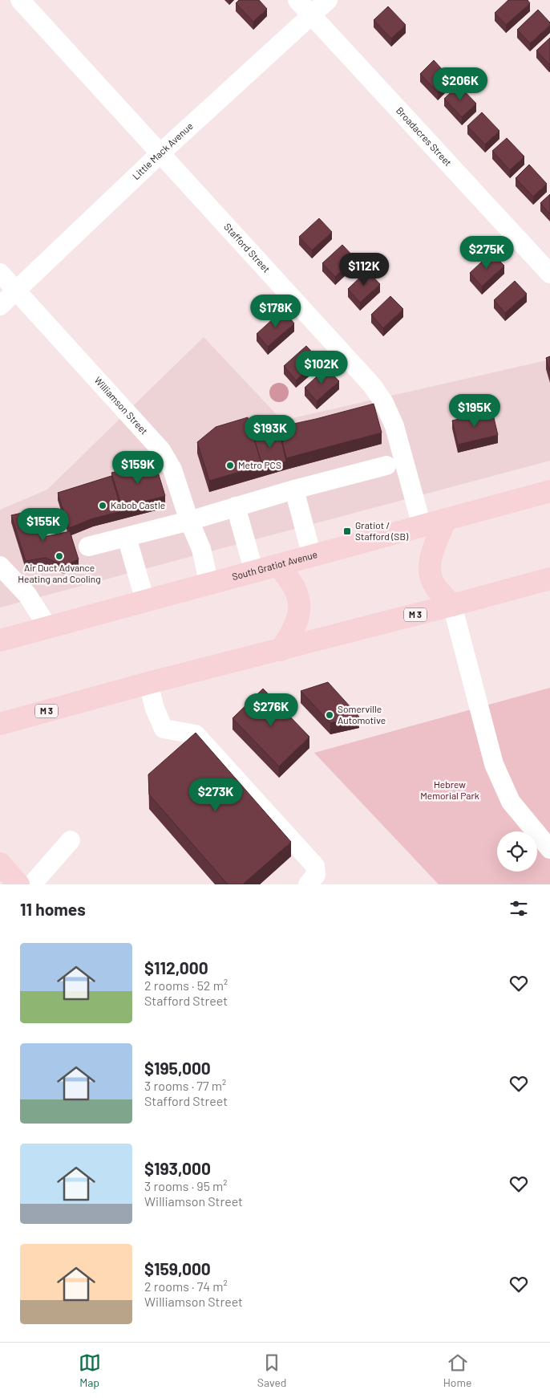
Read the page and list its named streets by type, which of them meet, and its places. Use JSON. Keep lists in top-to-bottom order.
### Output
{
  "streets": {
    "main road": ["South Gratiot Avenue", "M 3"],
    "street": [
      "Broadacres Street",
      "Little Mack Avenue",
      "Stafford Street",
      "Williamson Street"
    ]
  },
  "crossings": [
    ["Broadacres Street", "Little Mack Avenue"],
    ["Little Mack Avenue", "Stafford Street"],
    ["Little Mack Avenue", "Williamson Street"],
    ["Stafford Street", "South Gratiot Avenue"],
    ["Williamson Street", "South Gratiot Avenue"]
  ],
  "parks": ["Hebrew Memorial Park"],
  "places": {
    "other": [
      "Metro PCS",
      "Kabob Castle",
      "Air Duct Advance Heating and Cooling",
      "Somerville Automotive"
    ],
    "transit": ["Gratiot / Stafford (SB)"]
  },
  "page": {
    "price": [
      "$206K",
      "$275K",
      "$112K",
      "$178K",
      "$102K",
      "$195K",
      "$193K",
      "$159K",
      "$155K",
      "$276K",
      "$273K"
    ],
    "heading": "11 homes",
    "list": [
      {
        "name": "$112,000",
        "note": "2 rooms · 52 m² · Stafford Street"
      },
      {
        "name": "$195,000",
        "note": "3 rooms · 77 m² · Stafford Street"
      },
      {
        "name": "$193,000",
        "note": "3 rooms · 95 m² · Williamson Street"
      },
      {
        "name": "$159,000",
        "note": "2 rooms · 74 m² · Williamson Street"
      }
    ],
    "tabs": ["Map", "Saved", "Home"]
  }
}
